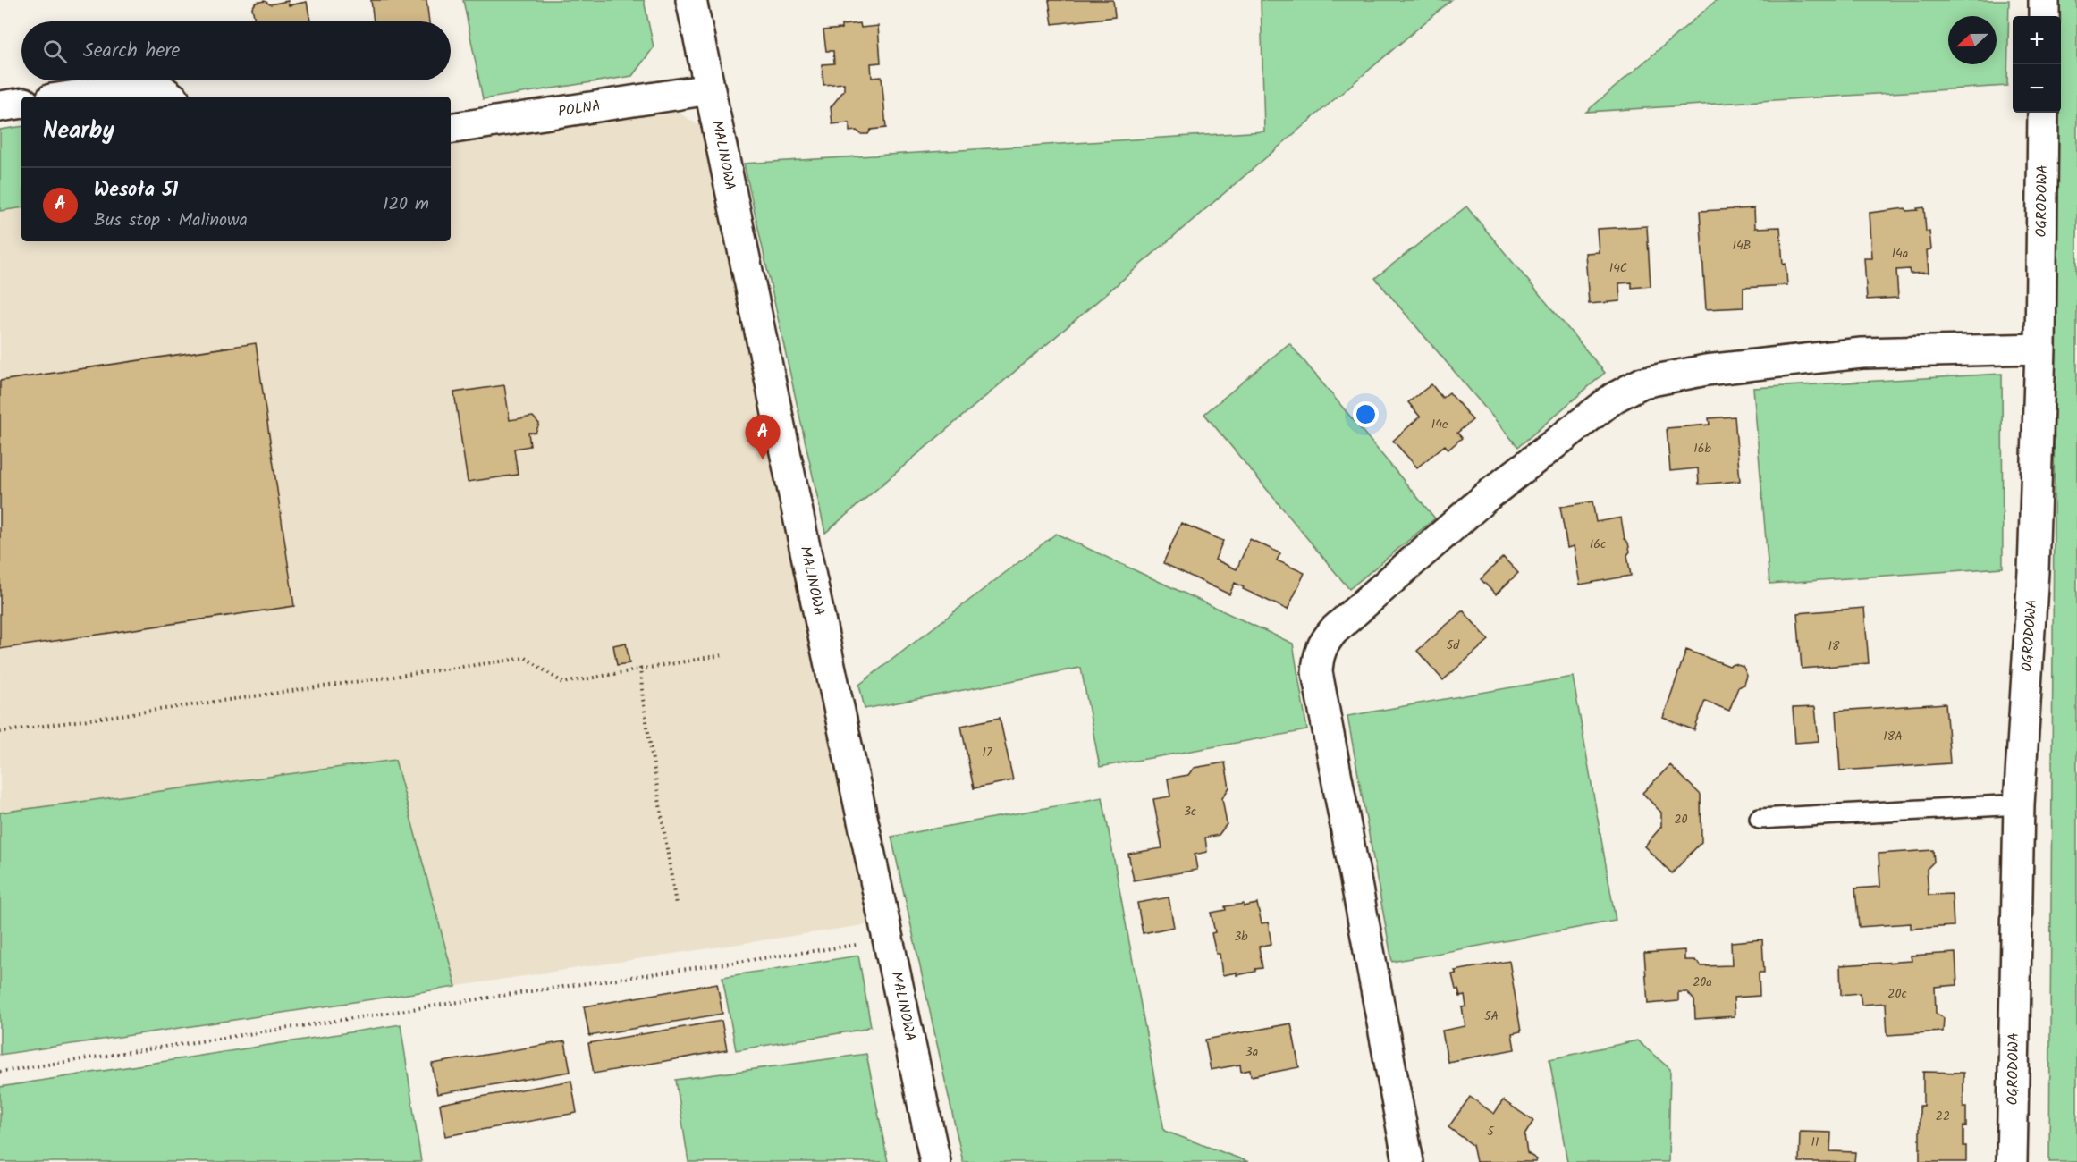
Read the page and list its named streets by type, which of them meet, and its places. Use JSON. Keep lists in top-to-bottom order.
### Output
{
  "streets": {
    "street": ["POLNA", "MALINOWA", "OGRODOWA"]
  },
  "crossings": [
    ["POLNA", "MALINOWA"]
  ],
  "house_numbers": [
    "14B",
    "14a",
    "14C",
    "14e",
    "16b",
    "16c",
    "5d",
    "18",
    "18A",
    "17",
    "3c",
    "20",
    "3b",
    "20a",
    "20c",
    "5A",
    "3a",
    "22",
    "5",
    "11"
  ],
  "north": "left",
  "page": {
    "map_buttons": ["+", "−"],
    "search": "Search here",
    "heading": "Nearby",
    "list": [
      {
        "mark": "A",
        "name": "Wesoła 51",
        "note": "Bus stop · Malinowa",
        "value": "120 m"
      }
    ],
    "pins": "A"
  }
}
